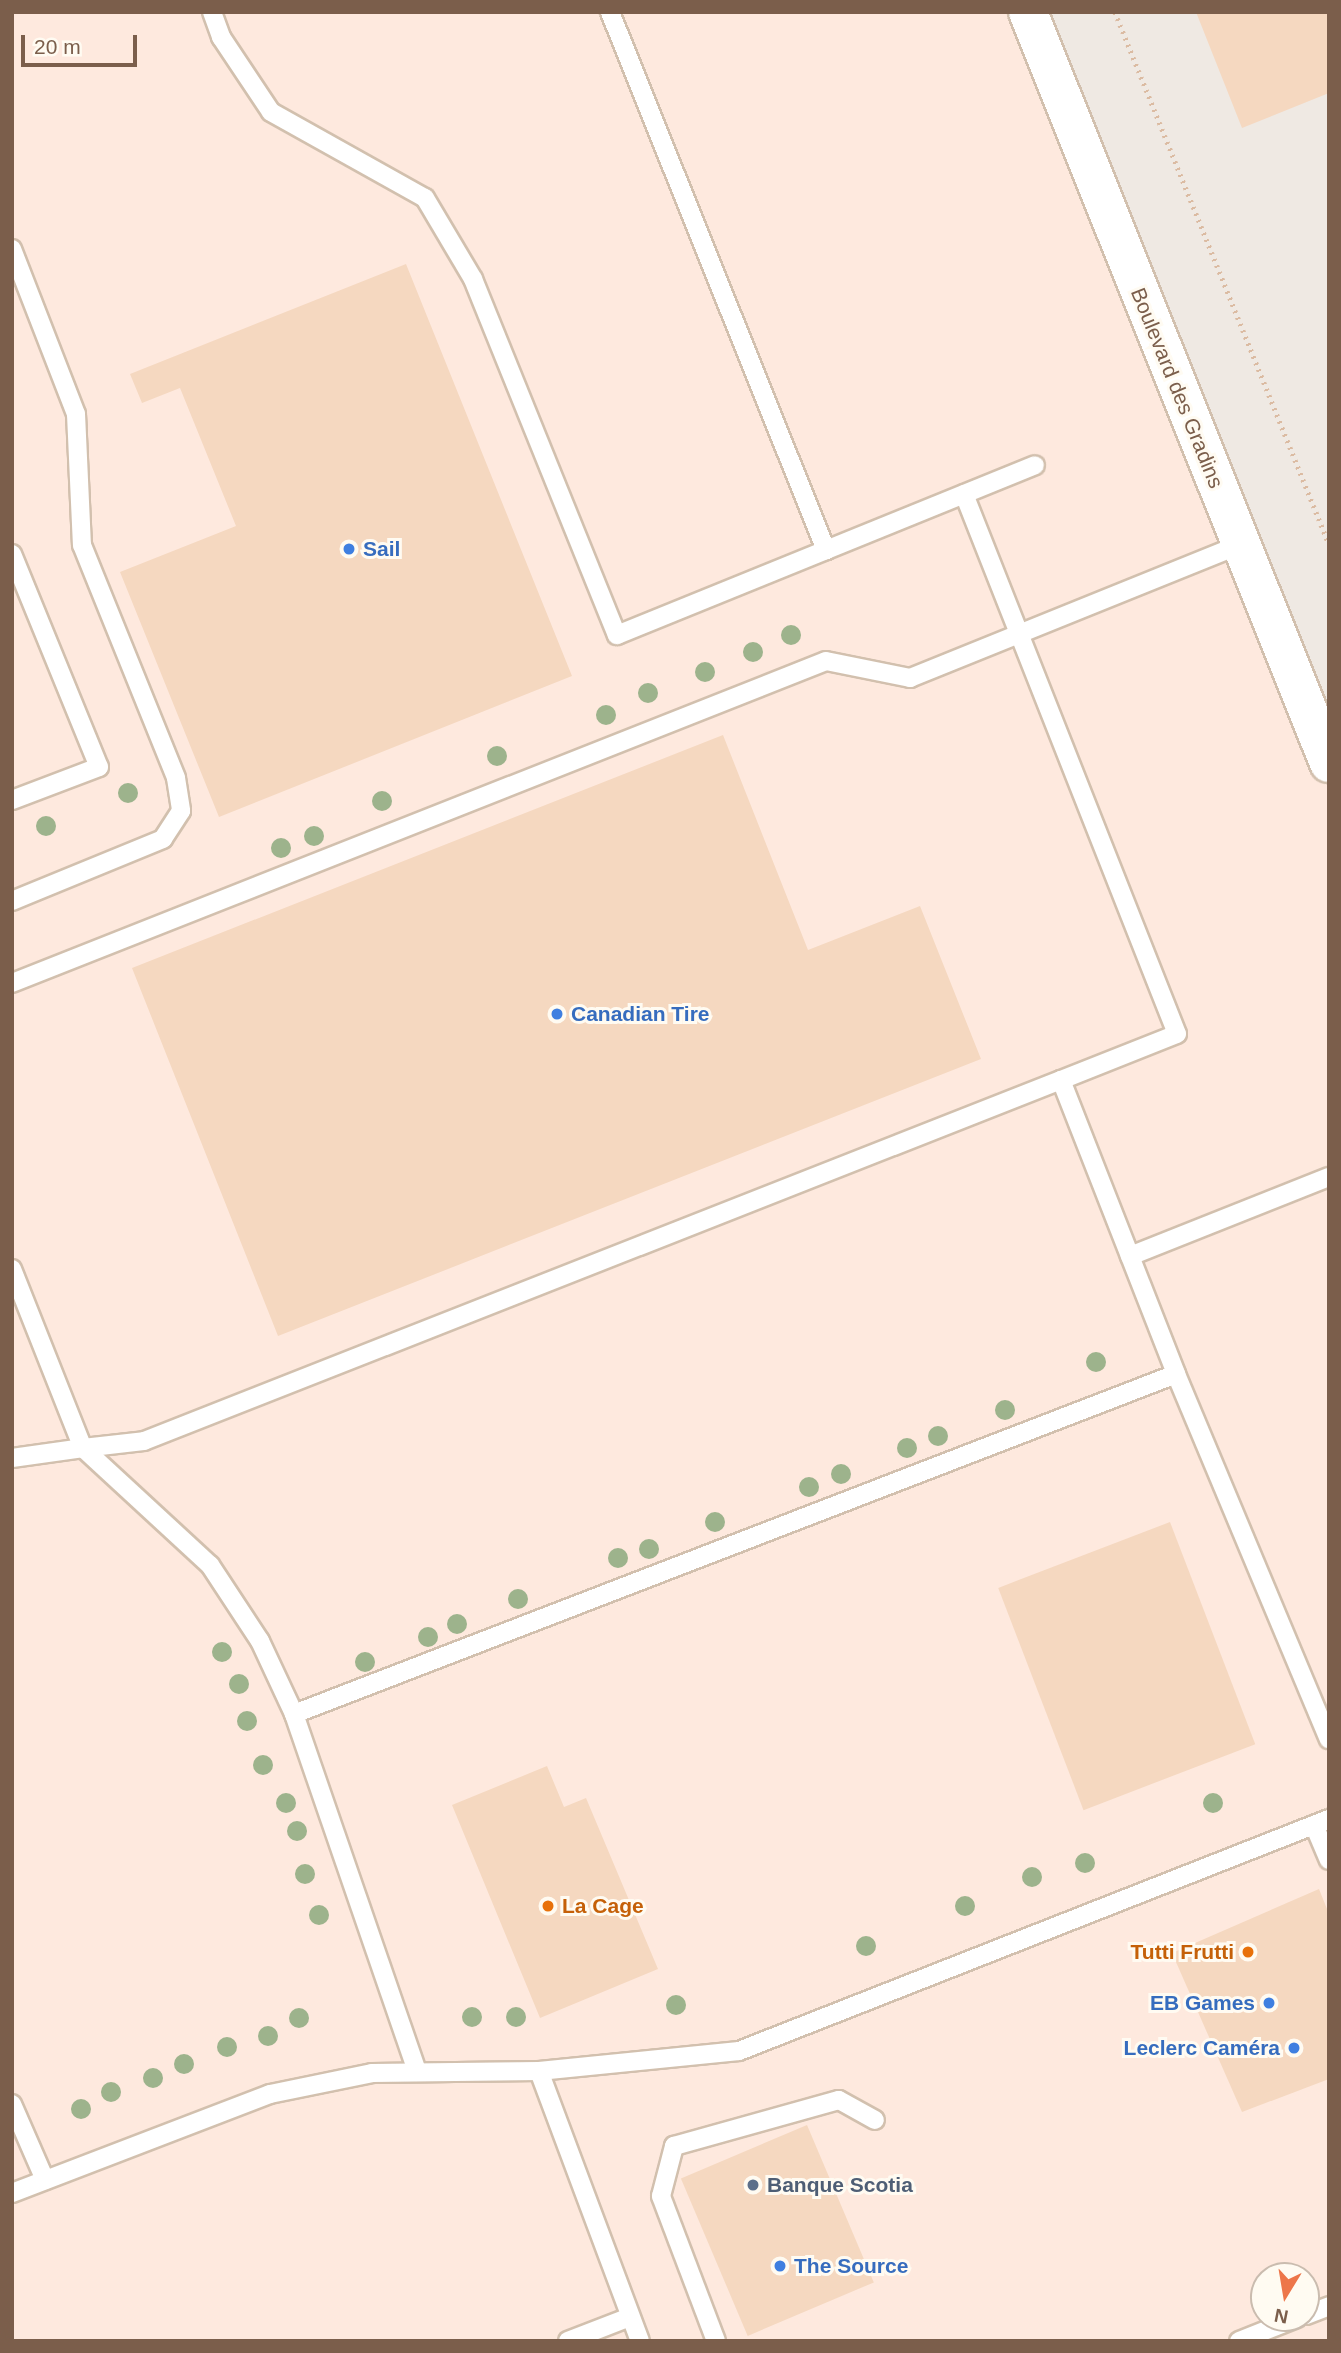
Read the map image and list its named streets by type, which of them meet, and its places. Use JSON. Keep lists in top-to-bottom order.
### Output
{
  "streets": {
    "street": ["Boulevard des Gradins"]
  },
  "places": [
    "Sail",
    "Canadian Tire",
    "La Cage",
    "Tutti Frutti",
    "EB Games",
    "Leclerc Caméra",
    "Banque Scotia",
    "The Source"
  ],
  "scale_bar": "20 m",
  "north": "bottom"
}
